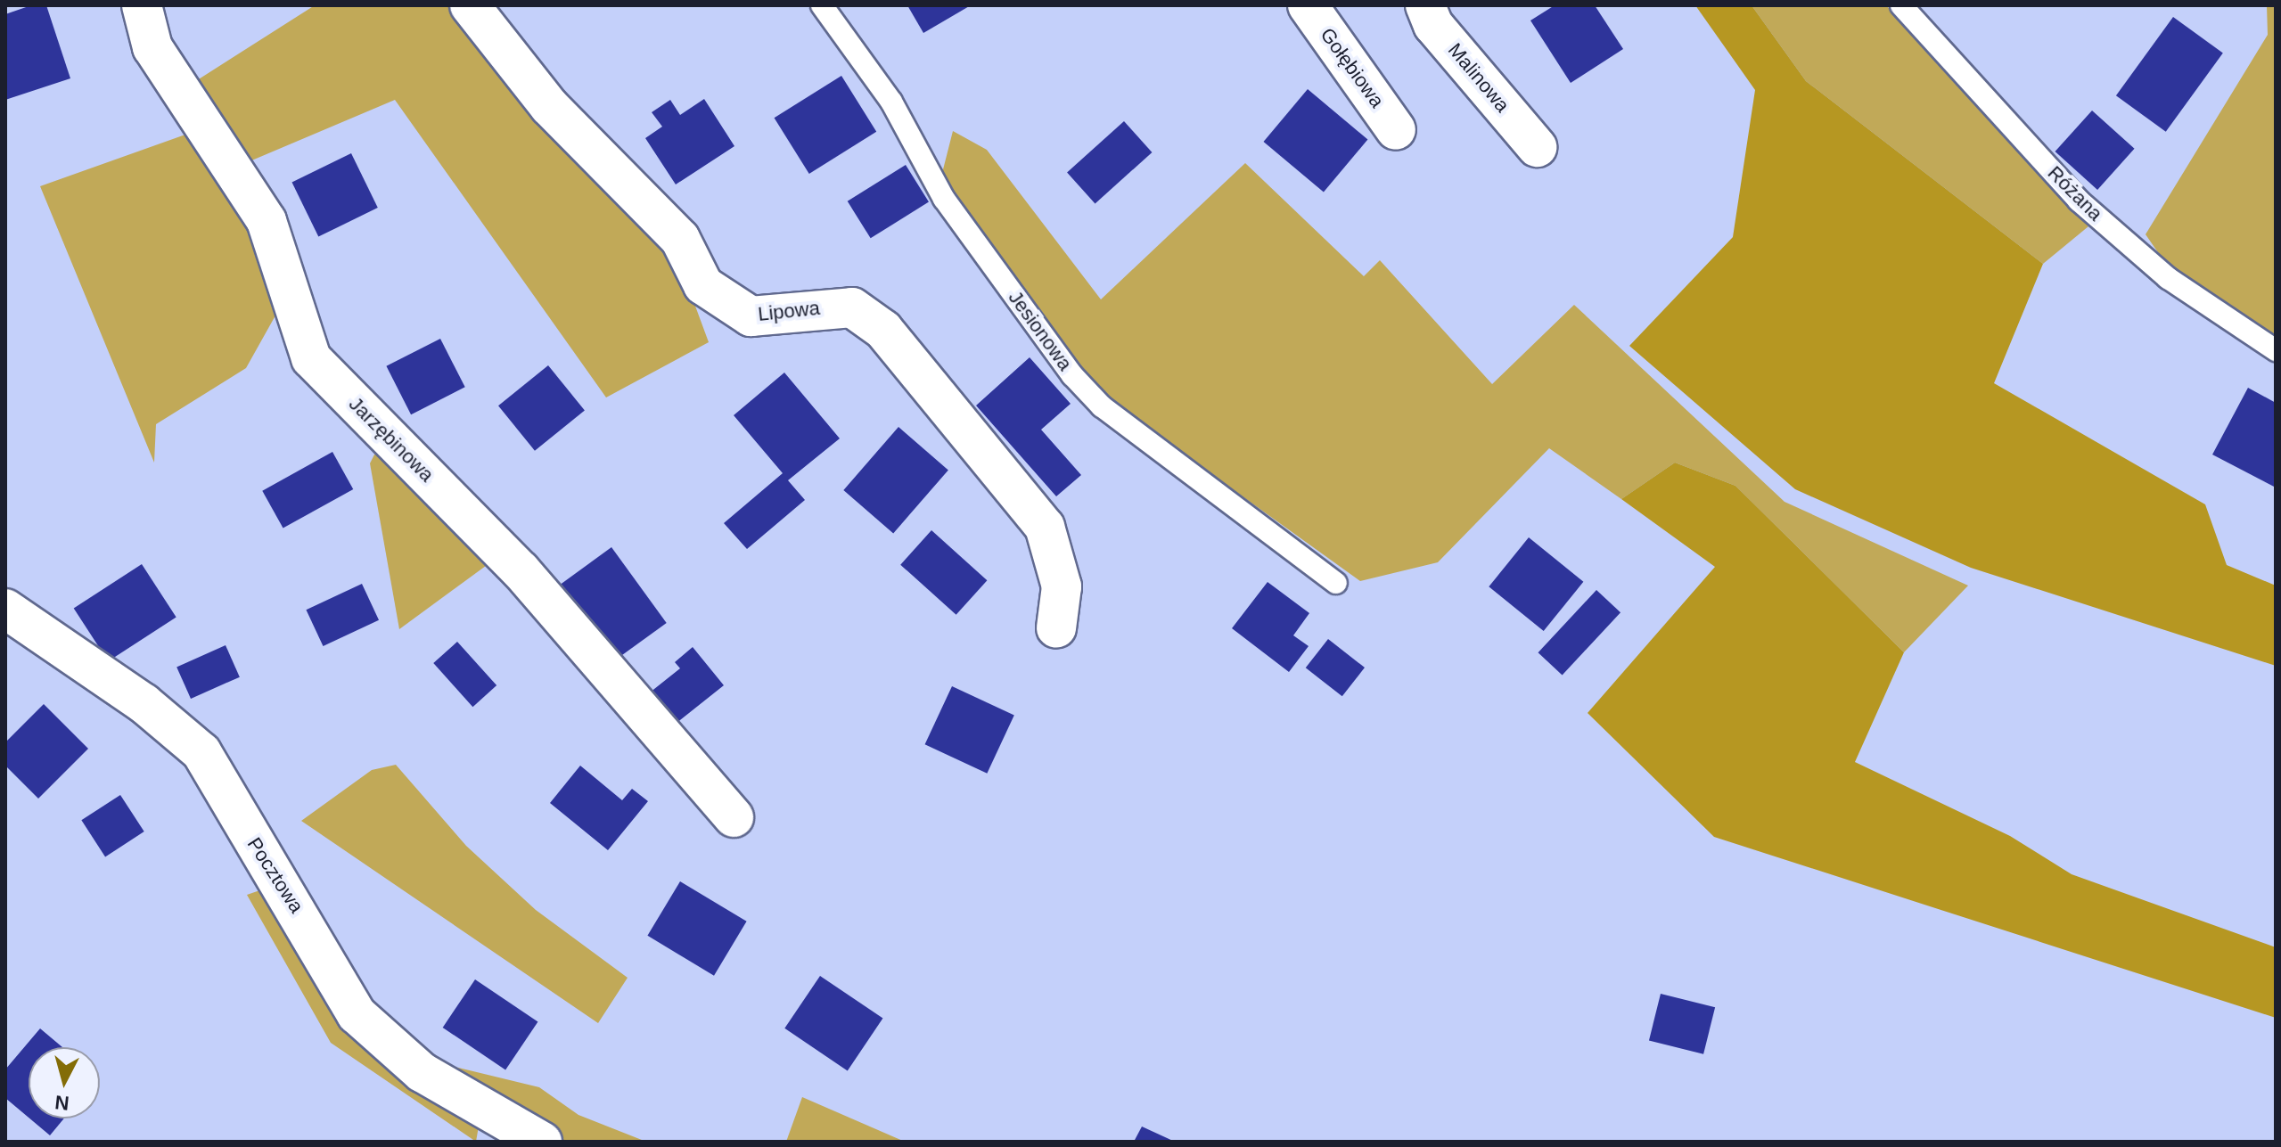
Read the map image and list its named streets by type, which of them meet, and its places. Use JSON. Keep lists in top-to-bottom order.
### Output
{
  "streets": {
    "street": [
      "Gołębiowa",
      "Malinowa",
      "Lipowa",
      "Jarzębinowa",
      "Pocztowa"
    ],
    "lane": ["Różana", "Jesionowa"]
  },
  "north": "bottom"
}
